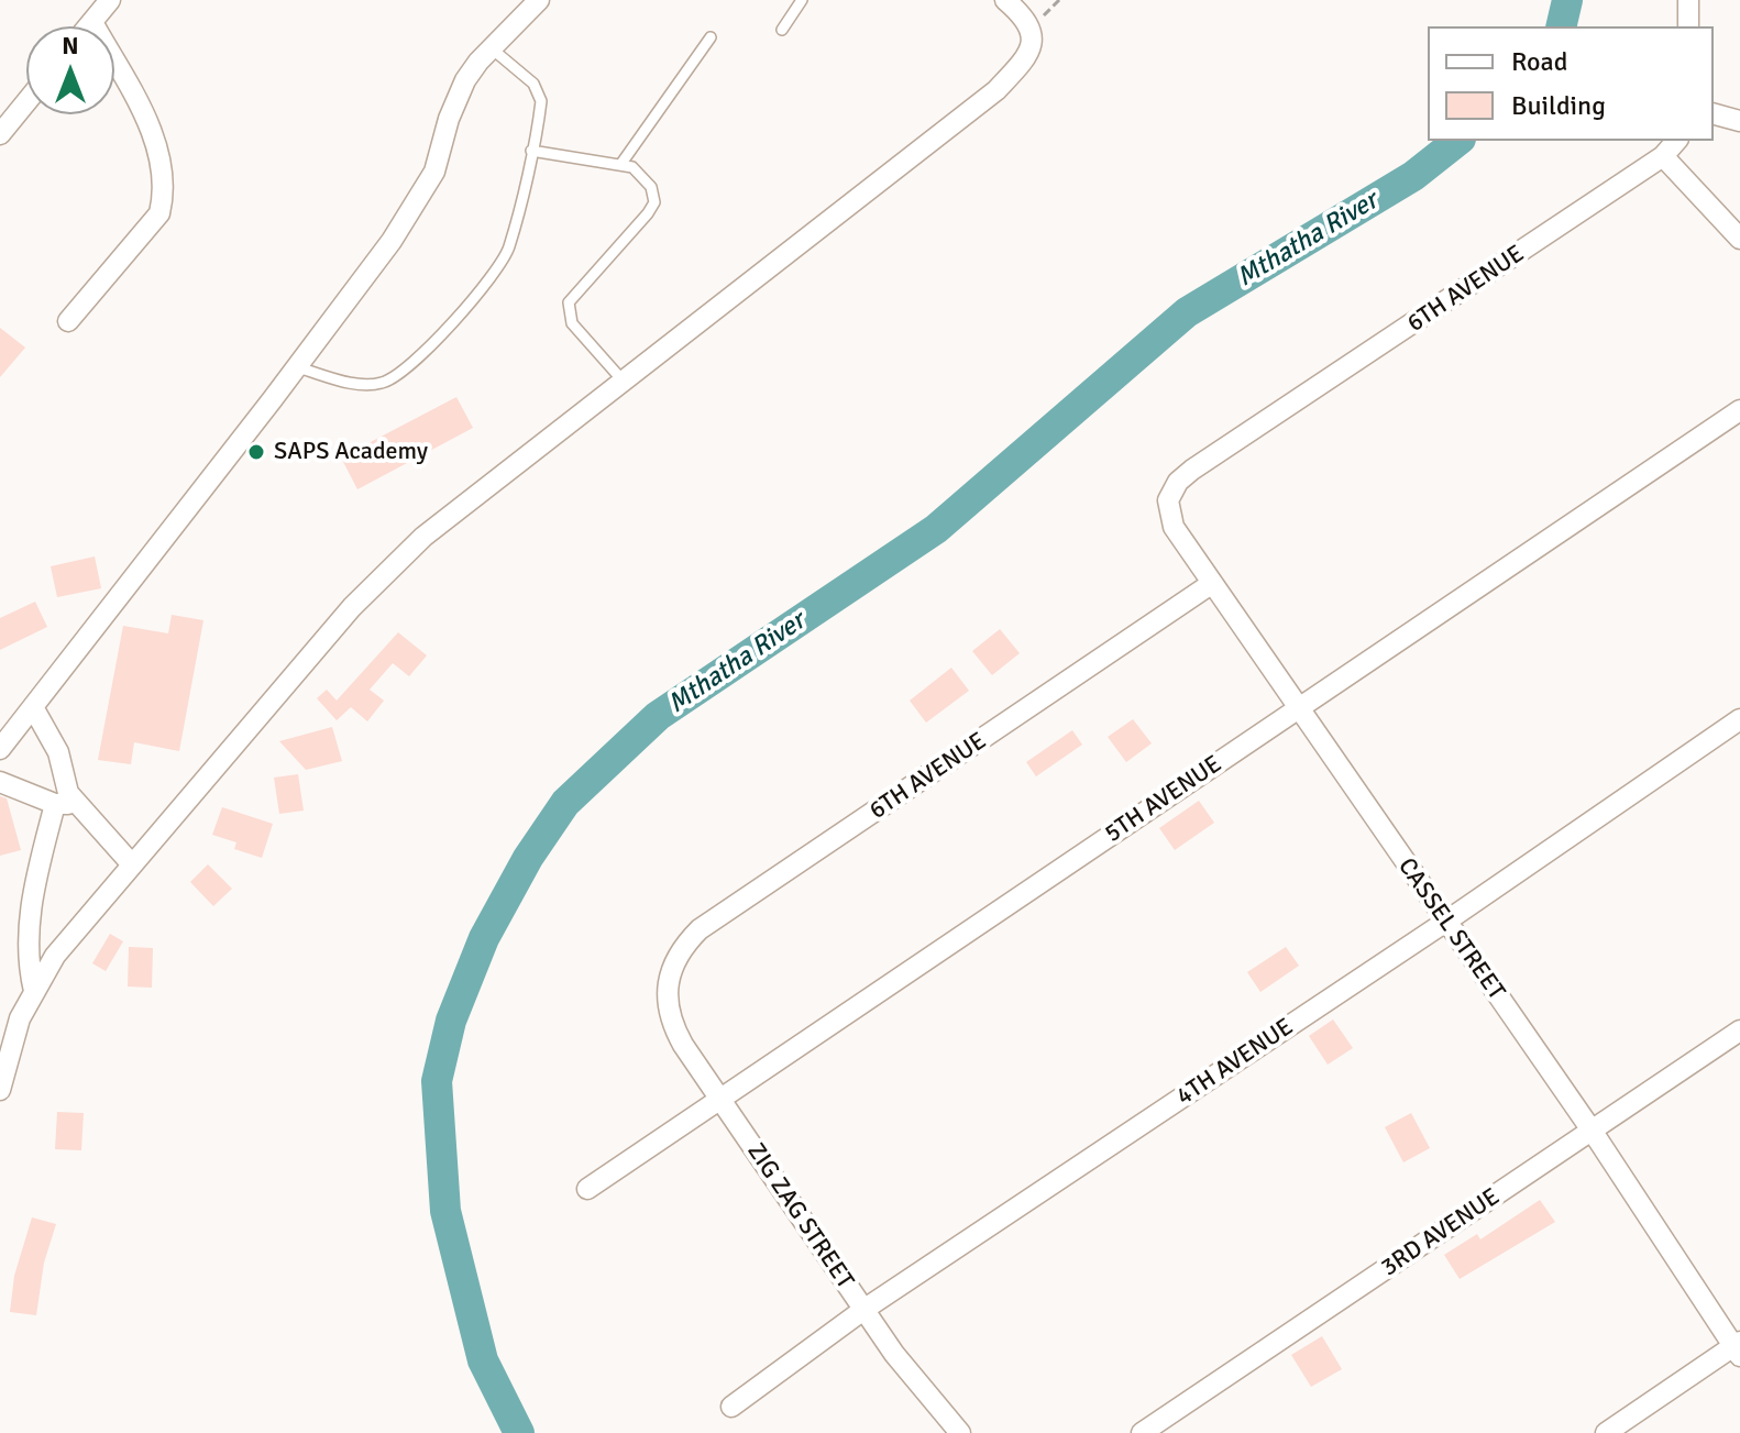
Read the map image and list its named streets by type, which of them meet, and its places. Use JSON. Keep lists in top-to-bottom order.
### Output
{
  "streets": {
    "street": [
      "6TH AVENUE",
      "5TH AVENUE",
      "CASSEL STREET",
      "4TH AVENUE",
      "ZIG ZAG STREET",
      "3RD AVENUE"
    ]
  },
  "crossings": [
    ["6TH AVENUE", "CASSEL STREET"],
    ["6TH AVENUE", "ZIG ZAG STREET"],
    ["5TH AVENUE", "CASSEL STREET"],
    ["5TH AVENUE", "ZIG ZAG STREET"],
    ["CASSEL STREET", "4TH AVENUE"],
    ["CASSEL STREET", "3RD AVENUE"],
    ["4TH AVENUE", "ZIG ZAG STREET"]
  ],
  "water": ["Mthatha River"],
  "places": ["SAPS Academy"],
  "legend": ["Road", "Building"],
  "north": "top"
}
